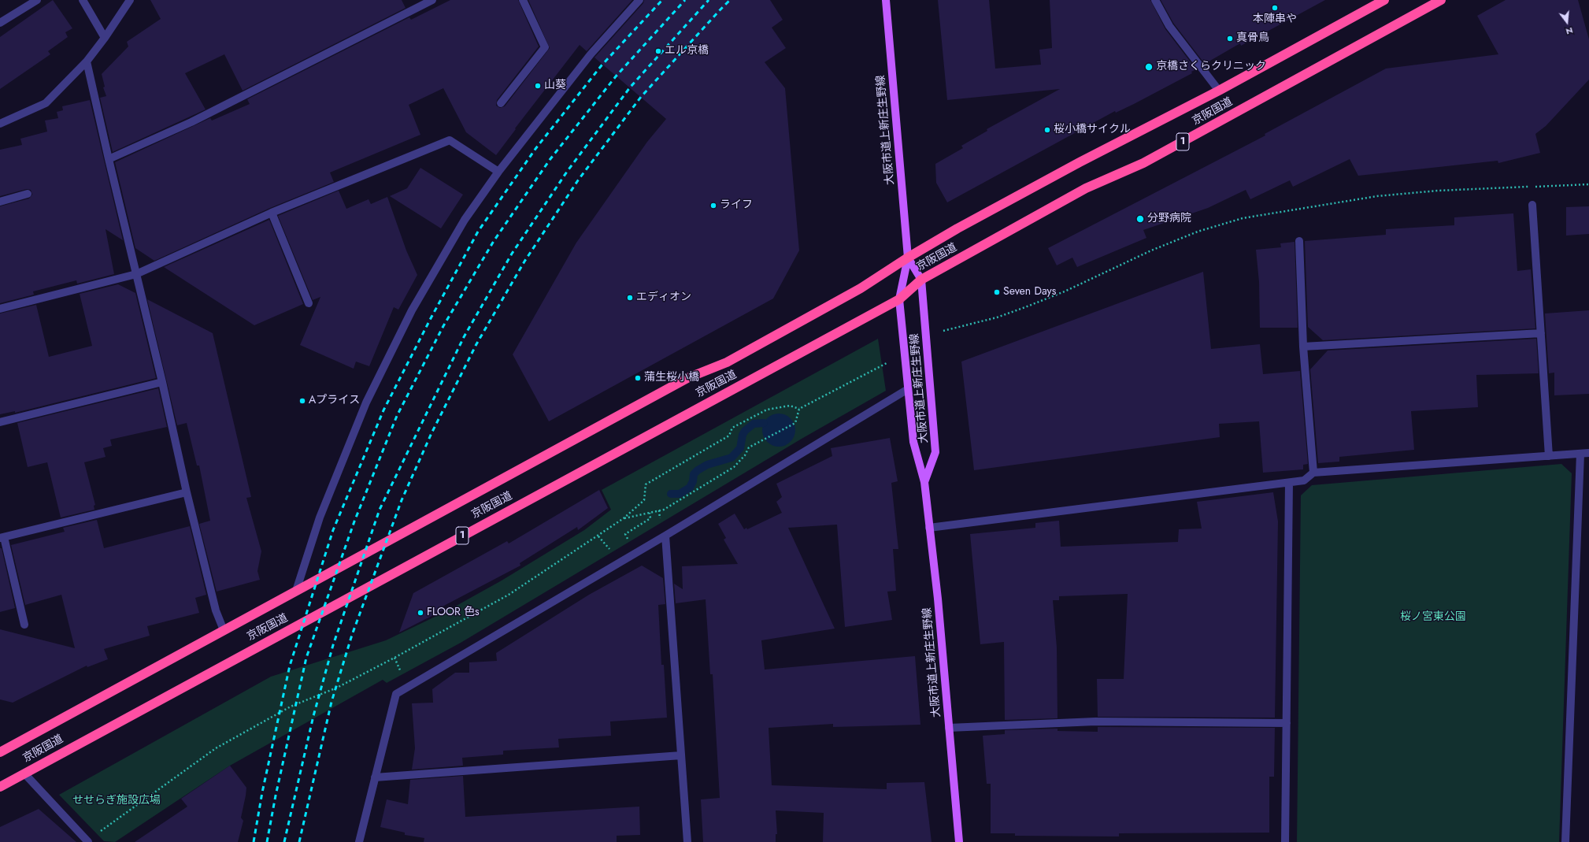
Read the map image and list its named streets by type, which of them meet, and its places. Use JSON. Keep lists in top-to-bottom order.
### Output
{
  "streets": {
    "highway": ["京阪国道", "1"],
    "main road": ["大阪市道上新庄生野線"]
  },
  "crossings": [
    ["京阪国道", "大阪市道上新庄生野線"]
  ],
  "parks": ["桜ノ宮東公園", "せせらぎ施設広場"],
  "places": [
    "本陣串や",
    "真骨鳥",
    "エル京橋",
    "京橋さくらクリニック",
    "山葵",
    "桜小橋サイクル",
    "ライフ",
    "分野病院",
    "Seven Days",
    "エディオン",
    "蒲生桜小橋",
    "Aプライス",
    "FLOOR 色s"
  ],
  "north": "bottom"
}
